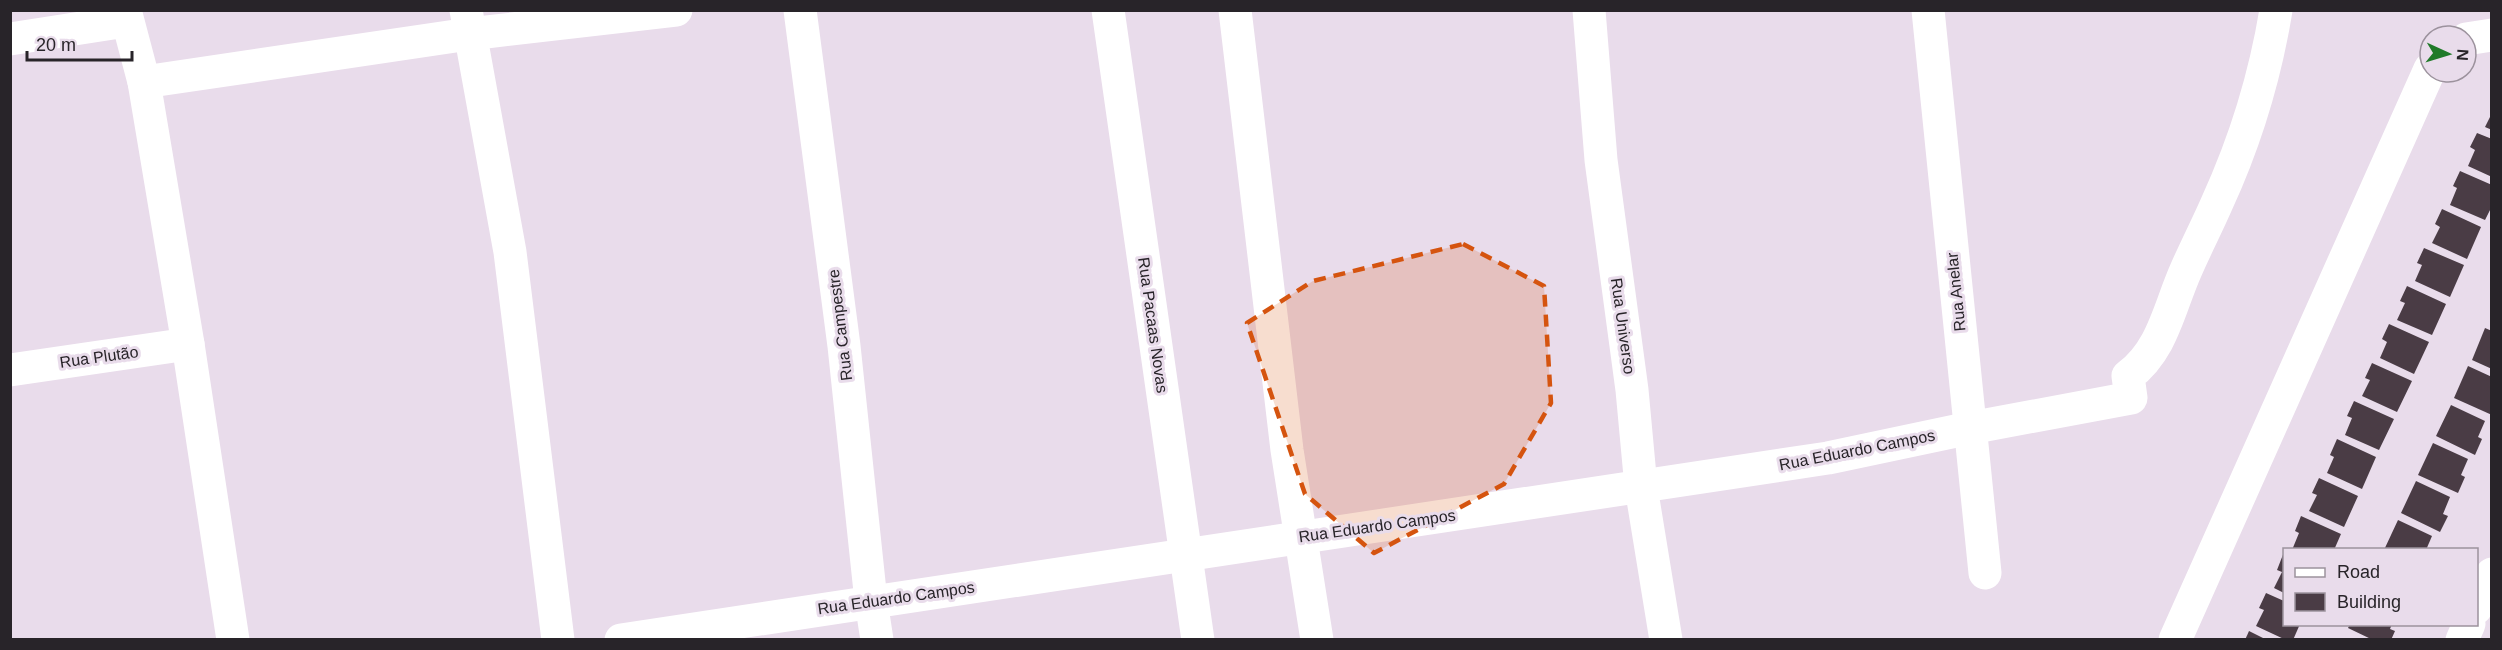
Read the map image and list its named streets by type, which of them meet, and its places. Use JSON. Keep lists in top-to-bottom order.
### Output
{
  "streets": {
    "street": [
      "Rua Anelar",
      "Rua Campestre",
      "Rua Pacaas Novas",
      "Rua Universo",
      "Rua Plutão",
      "Rua Eduardo Campos"
    ]
  },
  "crossings": [
    ["Rua Anelar", "Rua Eduardo Campos"],
    ["Rua Campestre", "Rua Eduardo Campos"],
    ["Rua Pacaas Novas", "Rua Eduardo Campos"],
    ["Rua Universo", "Rua Eduardo Campos"]
  ],
  "legend": ["Road", "Building"],
  "scale_bar": "20 m",
  "north": "right"
}
